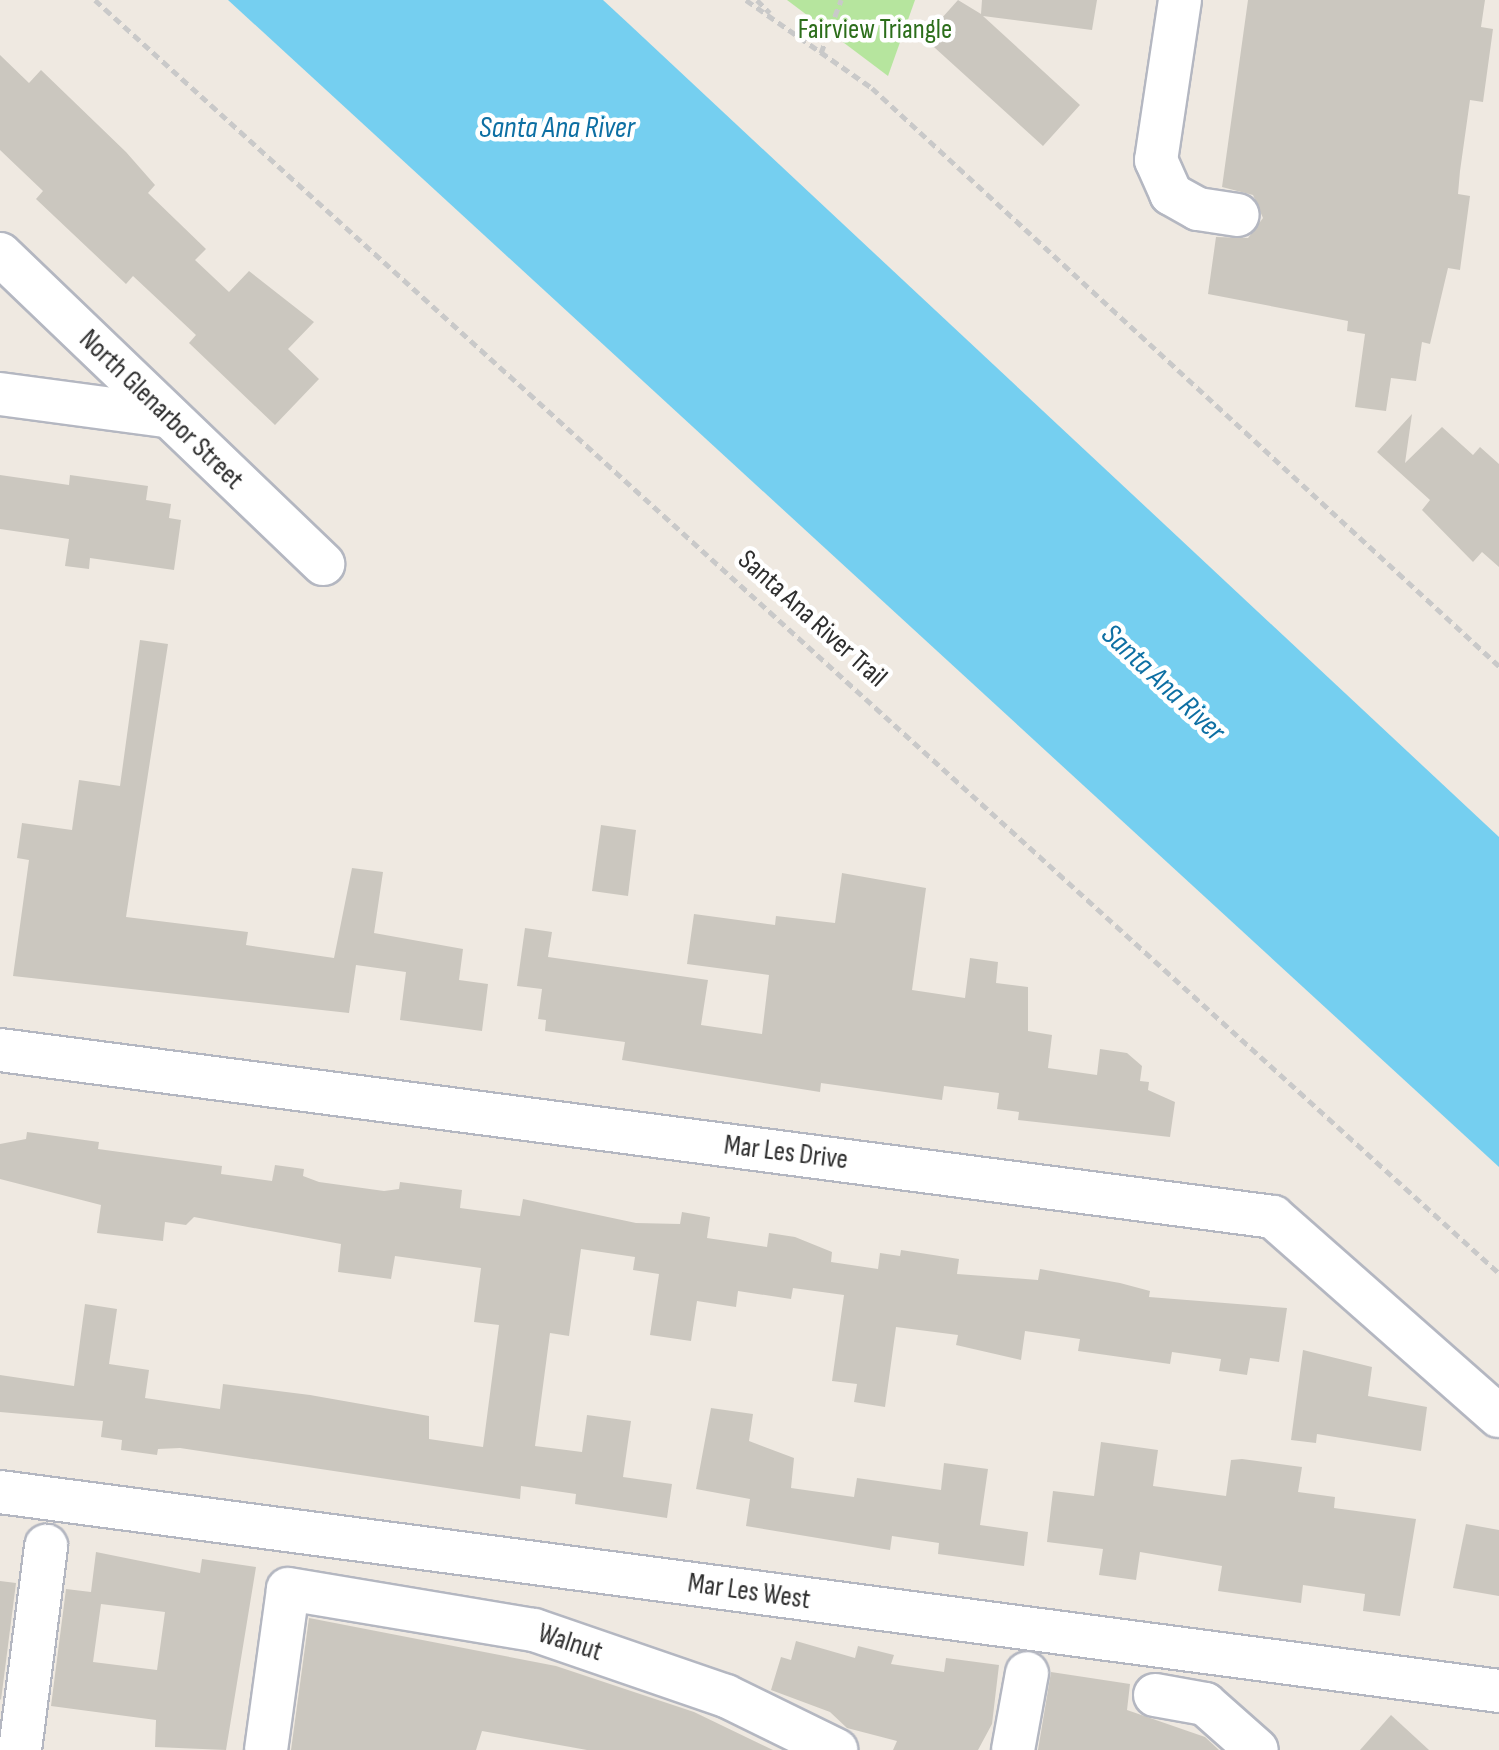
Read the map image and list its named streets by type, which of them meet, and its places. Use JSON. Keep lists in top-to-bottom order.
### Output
{
  "streets": {
    "street": [
      "North Glenarbor Street",
      "Mar Les Drive",
      "Mar Les West",
      "Walnut"
    ],
    "path": ["Santa Ana River Trail"]
  },
  "water": ["Santa Ana River"],
  "parks": ["Fairview Triangle"]
}
